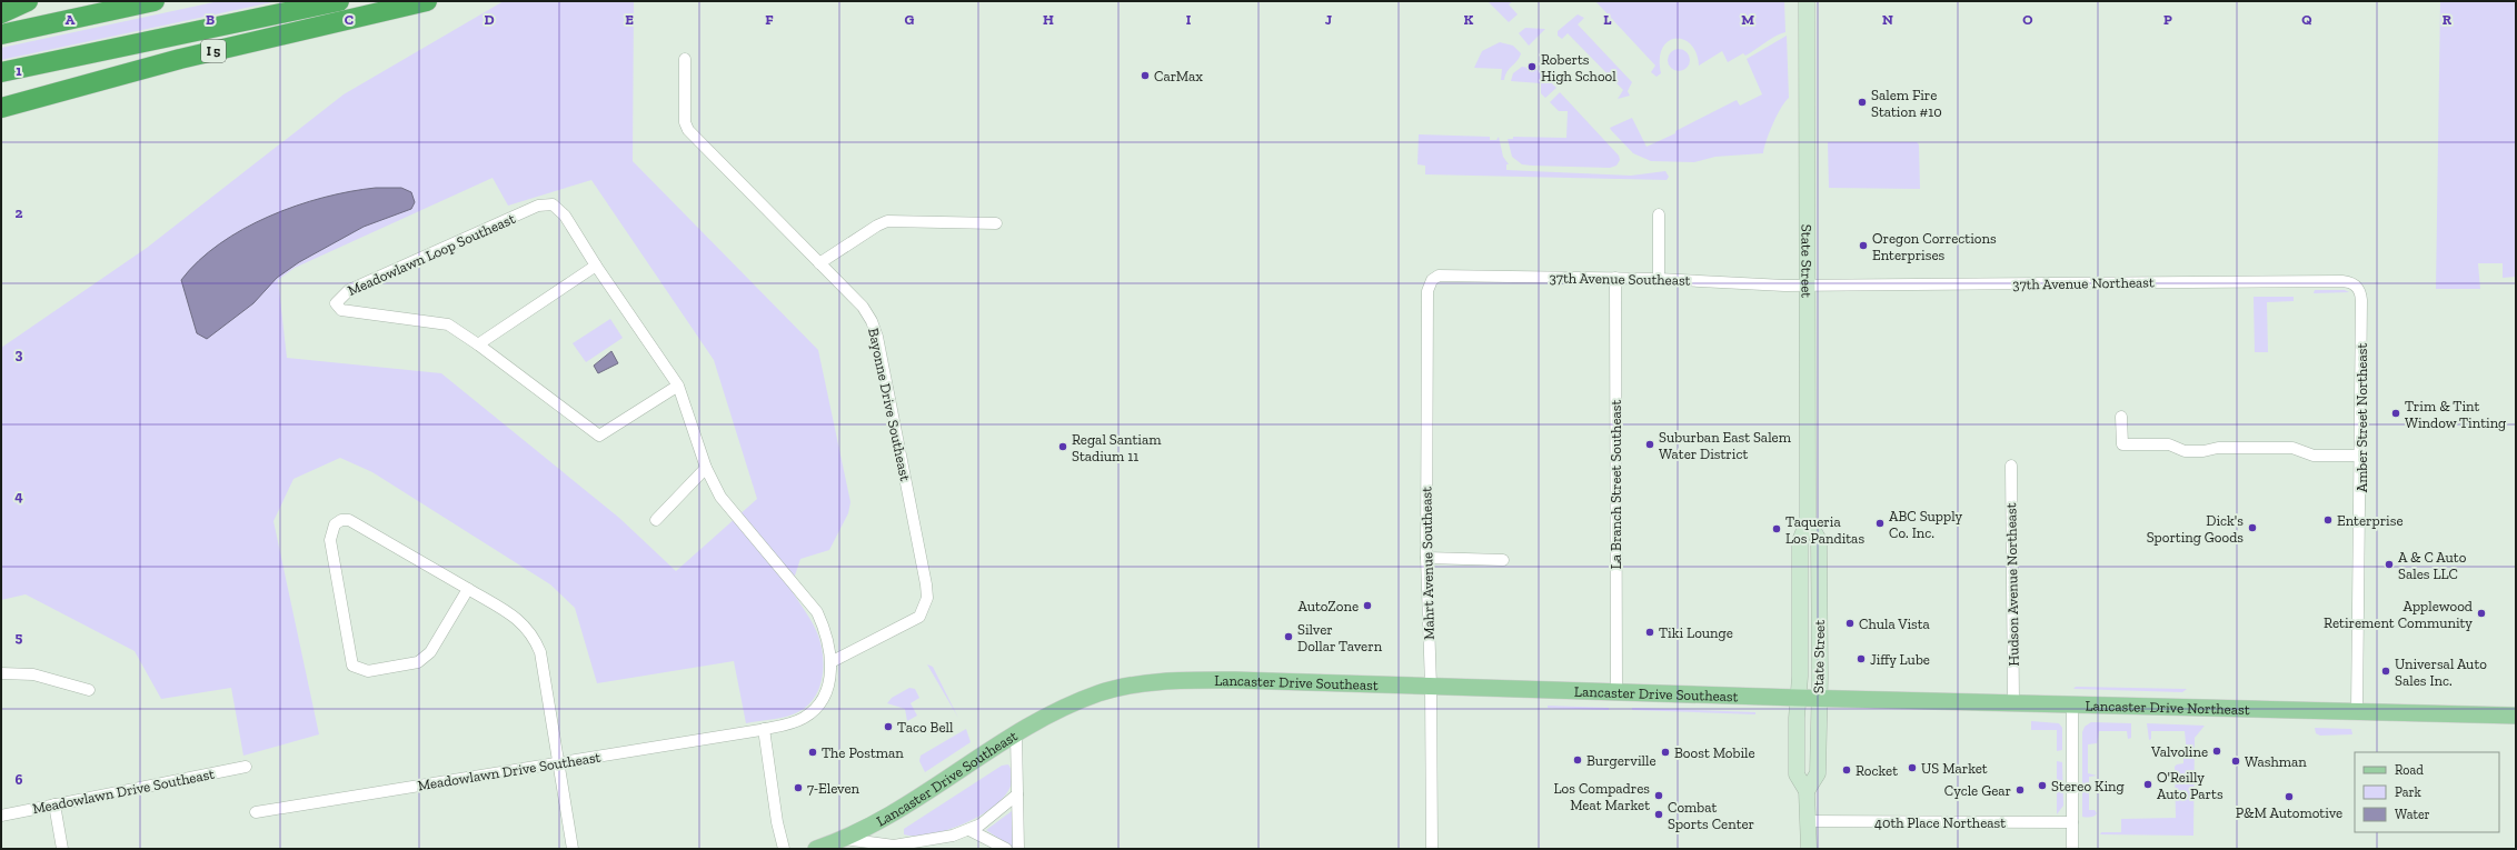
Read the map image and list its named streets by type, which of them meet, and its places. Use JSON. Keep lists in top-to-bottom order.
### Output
{
  "streets": {
    "highway": ["I 5"],
    "main road": ["State Street", "Lancaster Drive Southeast", "Lancaster Drive Northeast"],
    "street": [
      "Meadowlawn Loop Southeast",
      "37th Avenue Southeast",
      "37th Avenue Northeast",
      "Bayonne Drive Southeast",
      "Amber Street Northeast",
      "La Branch Street Southeast",
      "Mahrt Avenue Southeast",
      "Hudson Avenue Northeast",
      "Meadowlawn Drive Southeast",
      "40th Place Northeast"
    ]
  },
  "crossings": [
    ["Meadowlawn Loop Southeast", "Bayonne Drive Southeast"],
    ["Meadowlawn Loop Southeast", "Meadowlawn Drive Southeast"],
    ["State Street", "37th Avenue Southeast"],
    ["State Street", "37th Avenue Northeast"],
    ["State Street", "Lancaster Drive Southeast"],
    ["State Street", "Lancaster Drive Northeast"],
    ["State Street", "40th Place Northeast"],
    ["37th Avenue Southeast", "37th Avenue Northeast"],
    ["37th Avenue Southeast", "La Branch Street Southeast"],
    ["37th Avenue Southeast", "Mahrt Avenue Southeast"],
    ["37th Avenue Northeast", "Amber Street Northeast"],
    ["Bayonne Drive Southeast", "Meadowlawn Drive Southeast"],
    ["Amber Street Northeast", "Lancaster Drive Northeast"],
    ["La Branch Street Southeast", "Lancaster Drive Southeast"],
    ["Mahrt Avenue Southeast", "Lancaster Drive Southeast"],
    ["Hudson Avenue Northeast", "Lancaster Drive Northeast"],
    ["Lancaster Drive Southeast", "Lancaster Drive Northeast"]
  ],
  "places": [
    "Roberts High School",
    "CarMax",
    "Salem Fire Station #10",
    "Oregon Corrections Enterprises",
    "Trim & Tint Window Tinting",
    "Suburban East Salem Water District",
    "Regal Santiam Stadium 11",
    "Enterprise",
    "ABC Supply Co. Inc.",
    "Dick's Sporting Goods",
    "Taqueria Los Panditas",
    "A & C Auto Sales LLC",
    "AutoZone",
    "Applewood Retirement Community",
    "Chula Vista",
    "Tiki Lounge",
    "Silver Dollar Tavern",
    "Jiffy Lube",
    "Universal Auto Sales Inc.",
    "Taco Bell",
    "Valvoline",
    "The Postman",
    "Boost Mobile",
    "Burgerville",
    "Washman",
    "US Market",
    "Rocket",
    "O'Reilly Auto Parts",
    "Stereo King",
    "7-Eleven",
    "Cycle Gear",
    "Los Compadres Meat Market",
    "P&M Automotive",
    "Combat Sports Center"
  ],
  "legend": ["Road", "Park", "Water"],
  "grid": {
    "columns": [
      "A",
      "B",
      "C",
      "D",
      "E",
      "F",
      "G",
      "H",
      "I",
      "J",
      "K",
      "L",
      "M",
      "N",
      "O",
      "P",
      "Q",
      "R"
    ],
    "rows": [
      "1",
      "2",
      "3",
      "4",
      "5",
      "6"
    ]
  }
}
